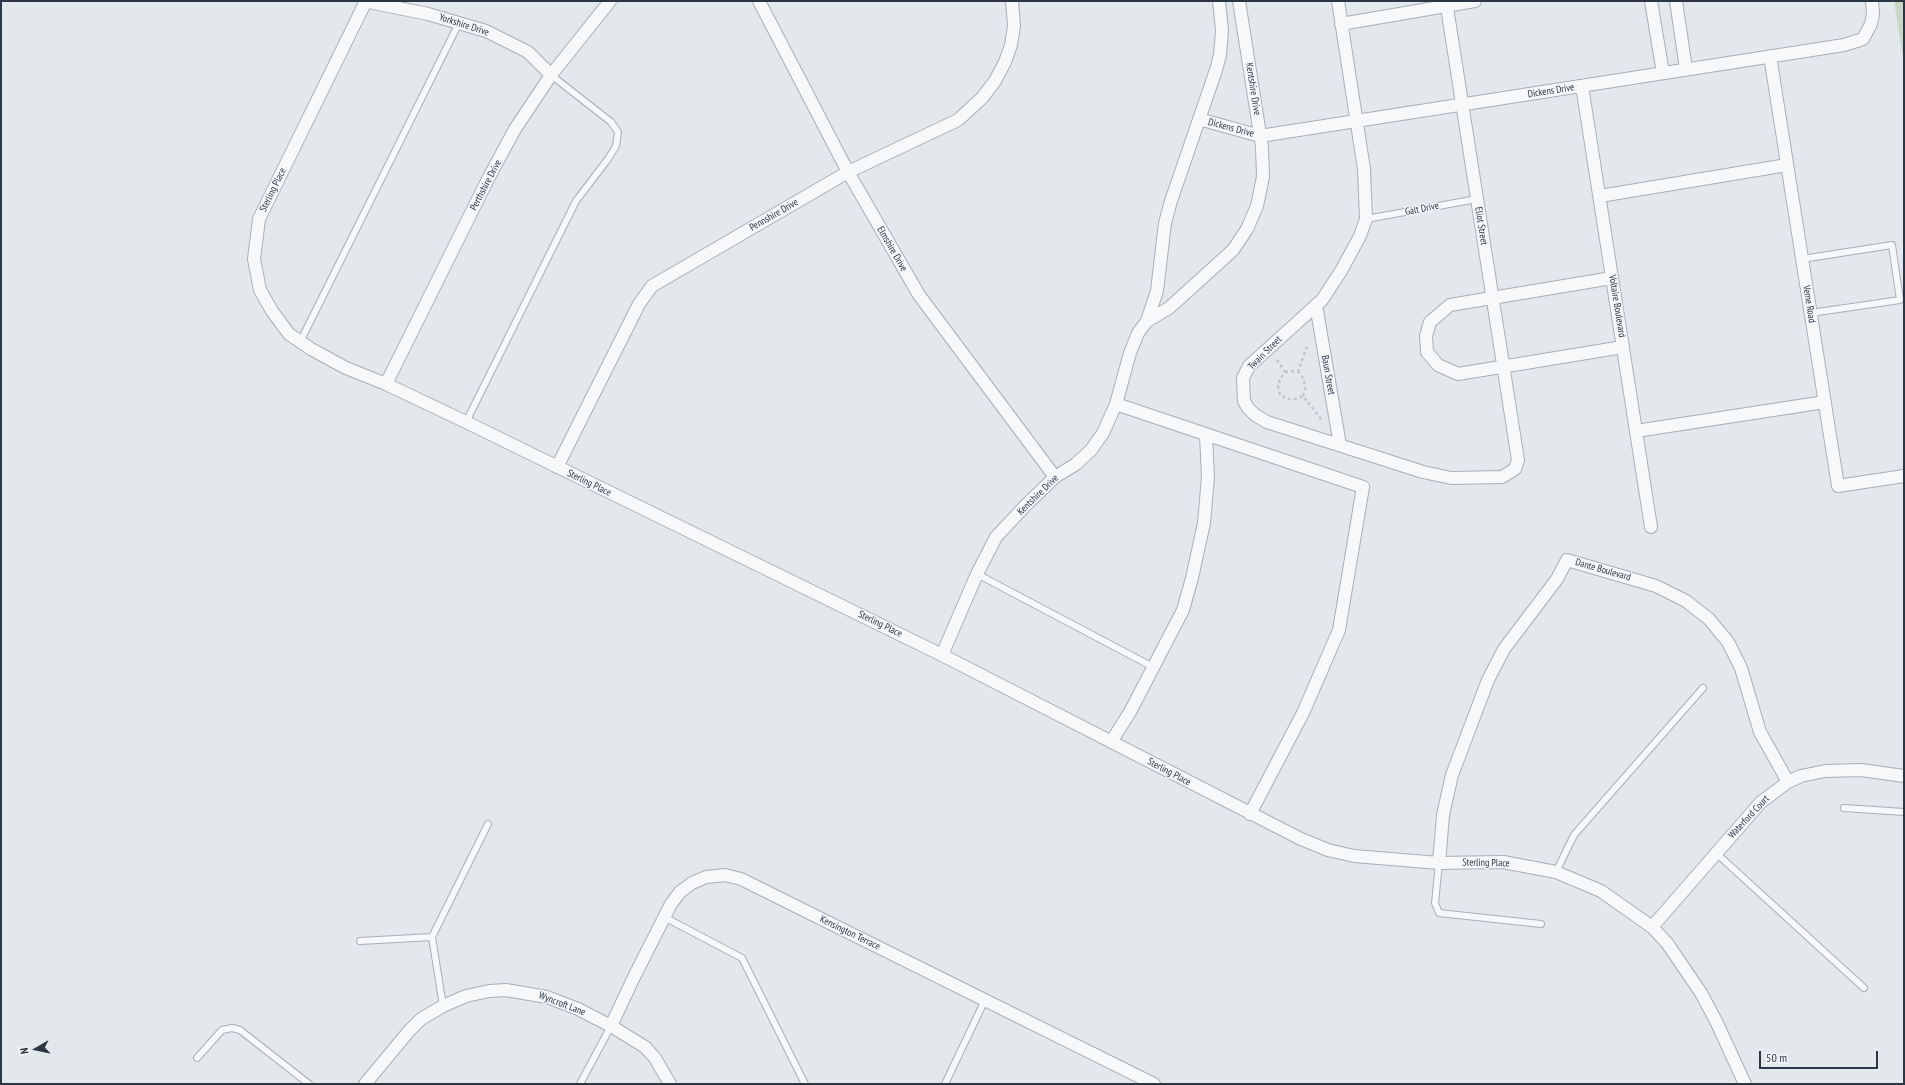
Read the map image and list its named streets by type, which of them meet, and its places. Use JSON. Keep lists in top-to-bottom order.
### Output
{
  "streets": {
    "street": [
      "Yorkshire Drive",
      "Kentshire Drive",
      "Dickens Drive",
      "Perthshire Drive",
      "Sterling Place",
      "Pennshire Drive",
      "Eliot Street",
      "Elmshire Drive",
      "Veme Road",
      "Voltaire Boulevard",
      "Twain Street",
      "Baun Street",
      "Dante Boulevard",
      "Waterford Court",
      "Kensington Terrace",
      "Wyncroft Lane"
    ],
    "lane": ["Galt Drive"]
  },
  "crossings": [
    ["Yorkshire Drive", "Perthshire Drive"],
    ["Yorkshire Drive", "Sterling Place"],
    ["Kentshire Drive", "Dickens Drive"],
    ["Kentshire Drive", "Sterling Place"],
    ["Kentshire Drive", "Elmshire Drive"],
    ["Dickens Drive", "Eliot Street"],
    ["Dickens Drive", "Veme Road"],
    ["Dickens Drive", "Voltaire Boulevard"],
    ["Dickens Drive", "Twain Street"],
    ["Perthshire Drive", "Sterling Place"],
    ["Sterling Place", "Pennshire Drive"],
    ["Sterling Place", "Dante Boulevard"],
    ["Sterling Place", "Waterford Court"],
    ["Galt Drive", "Eliot Street"],
    ["Galt Drive", "Twain Street"],
    ["Pennshire Drive", "Elmshire Drive"],
    ["Eliot Street", "Twain Street"],
    ["Twain Street", "Baun Street"],
    ["Dante Boulevard", "Waterford Court"],
    ["Kensington Terrace", "Wyncroft Lane"]
  ],
  "scale_bar": "50 m",
  "north": "left"
}
